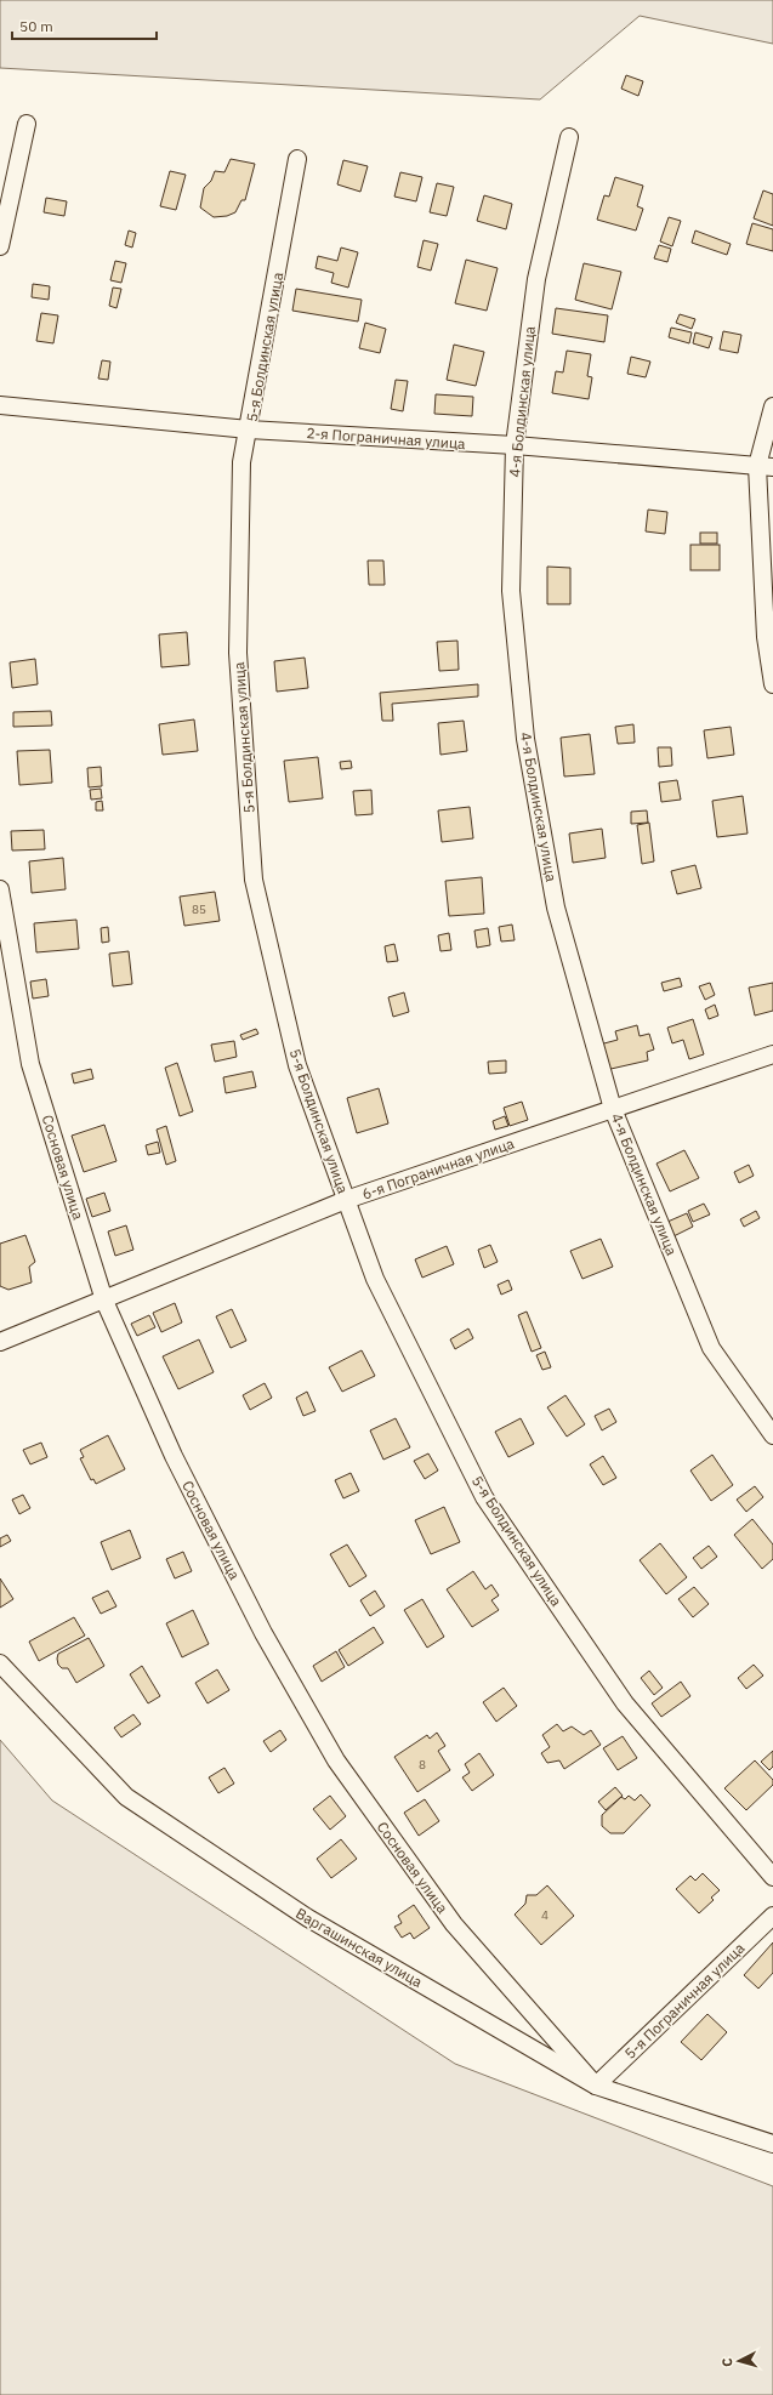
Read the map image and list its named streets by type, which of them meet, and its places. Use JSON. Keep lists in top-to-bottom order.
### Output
{
  "streets": {
    "street": [
      "5-я Болдинская улица",
      "4-я Болдинская улица",
      "2-я Пограничная улица",
      "Сосновая улица",
      "6-я Пограничная улица",
      "Варгашинская улица",
      "5-я Пограничная улица"
    ]
  },
  "crossings": [
    ["5-я Болдинская улица", "2-я Пограничная улица"],
    ["5-я Болдинская улица", "6-я Пограничная улица"],
    ["4-я Болдинская улица", "2-я Пограничная улица"],
    ["4-я Болдинская улица", "6-я Пограничная улица"],
    ["Сосновая улица", "6-я Пограничная улица"],
    ["Сосновая улица", "Варгашинская улица"],
    ["Сосновая улица", "5-я Пограничная улица"],
    ["Варгашинская улица", "5-я Пограничная улица"]
  ],
  "house_numbers": ["85", "8", "4"],
  "scale_bar": "50 m",
  "north": "left"
}
